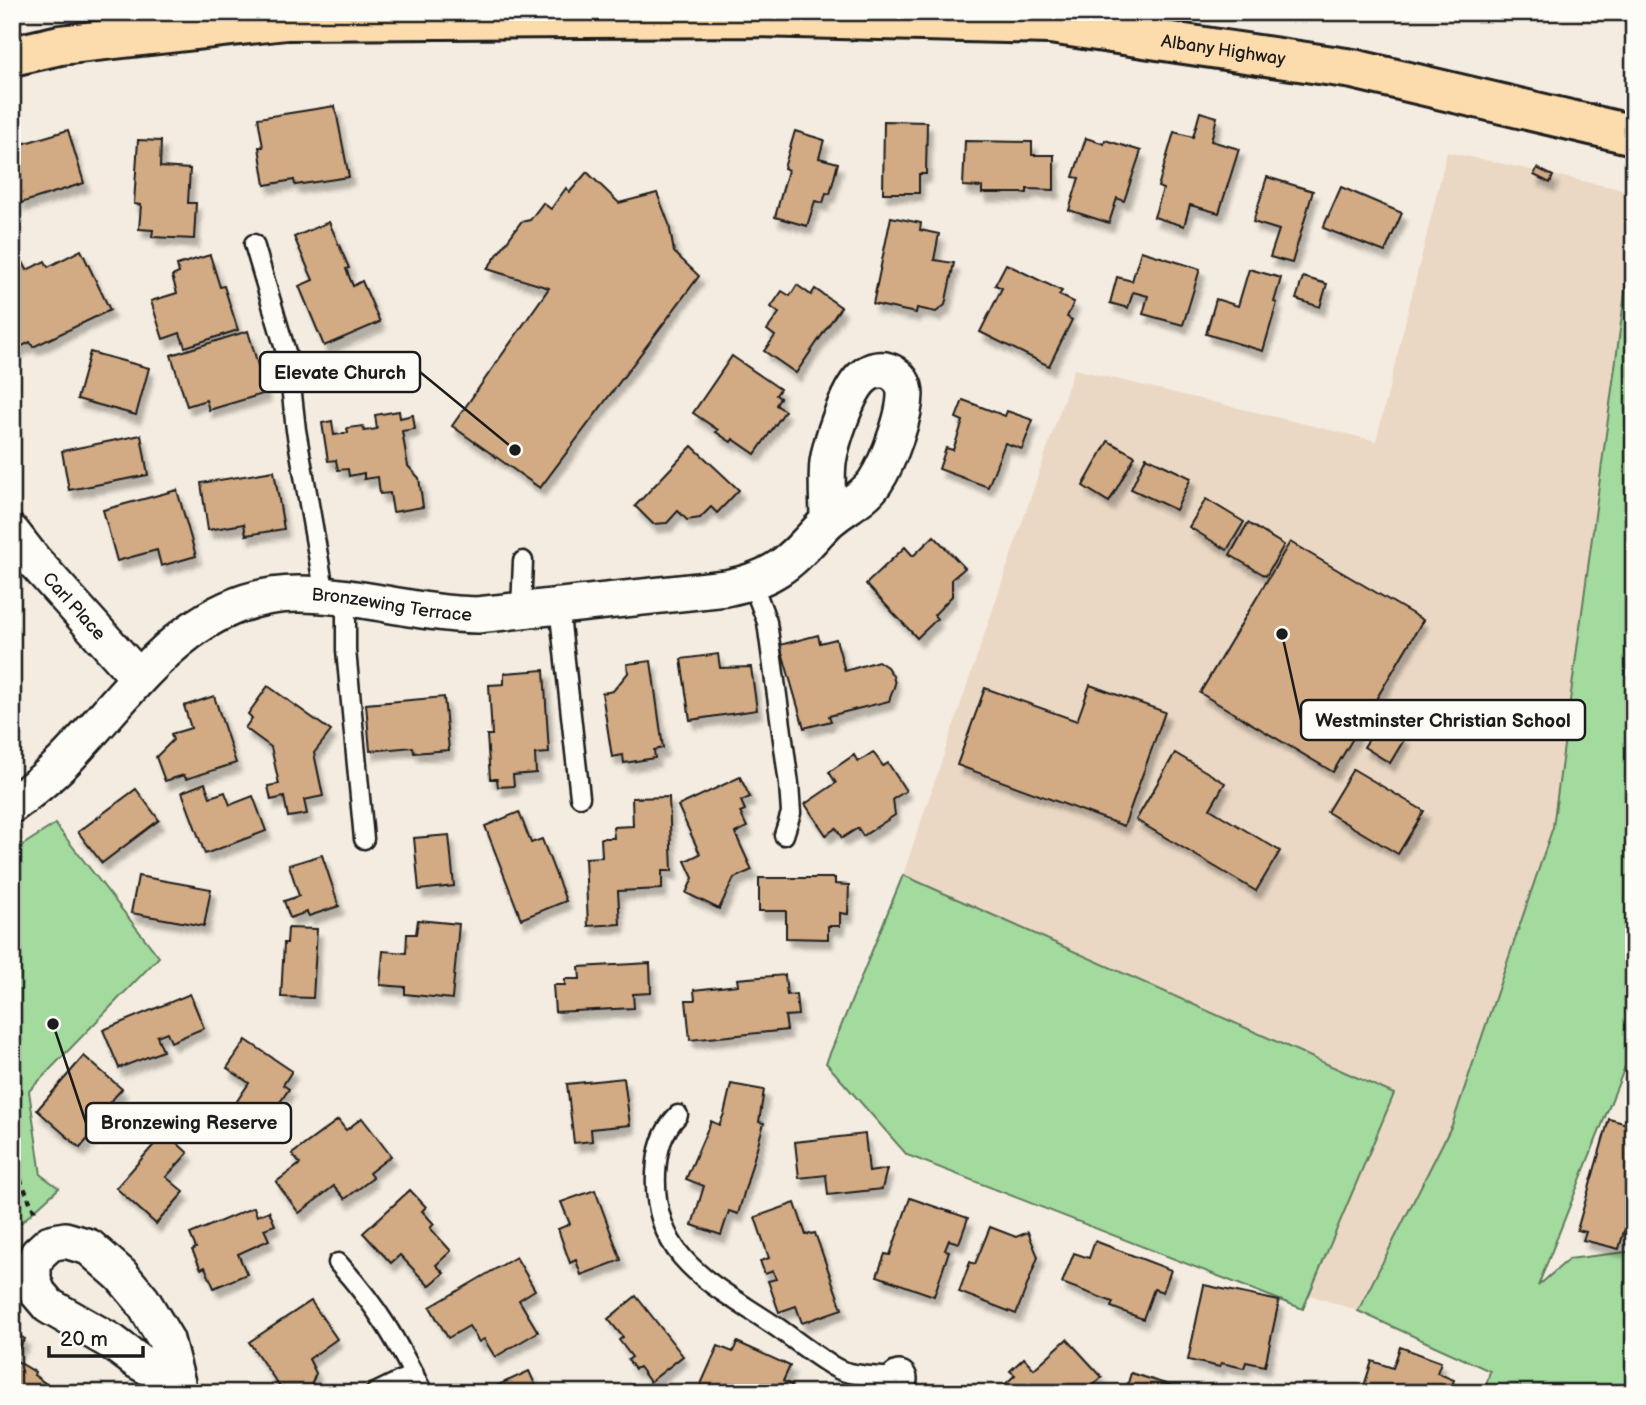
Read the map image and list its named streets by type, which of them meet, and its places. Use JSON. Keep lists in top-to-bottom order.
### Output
{
  "streets": {
    "main road": ["Albany Highway"],
    "street": ["Bronzewing Terrace", "Carl Place"]
  },
  "crossings": [
    ["Bronzewing Terrace", "Carl Place"]
  ],
  "places": ["Elevate Church", "Westminster Christian School", "Bronzewing Reserve"],
  "scale_bar": "20 m"
}
